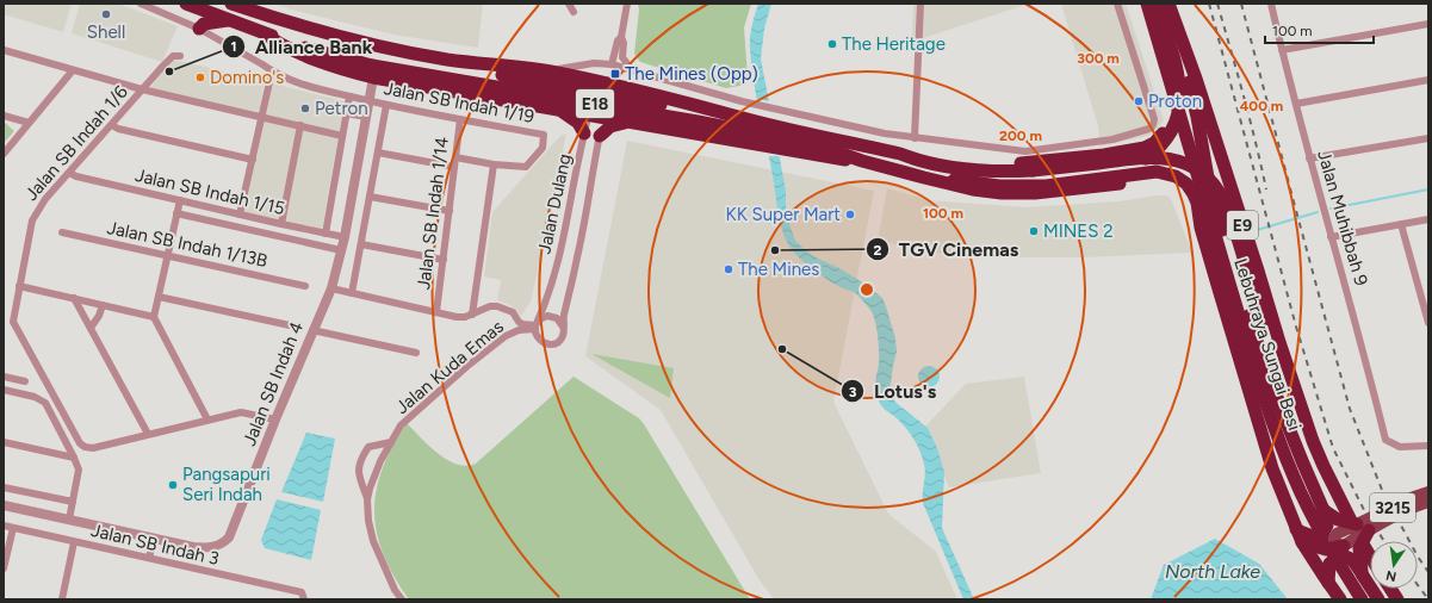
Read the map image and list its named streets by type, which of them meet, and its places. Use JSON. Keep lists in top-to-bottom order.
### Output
{
  "streets": {
    "highway": ["E18", "E9", "Lebuhraya Sungai Besi"],
    "main road": ["3215"],
    "street": [
      "Jalan SB Indah 1/19",
      "Jalan SB Indah 1/6",
      "Jalan SB Indah 1/15",
      "Jalan Dulang",
      "Jalan SB Indah 1/14",
      "Jalan Muhibbah 9",
      "Jalan SB Indah 1/13B",
      "Jalan Kuda Emas",
      "Jalan SB Indah 4",
      "Jalan SB Indah 3"
    ]
  },
  "crossings": [
    ["Jalan SB Indah 1/19", "Jalan SB Indah 1/14"],
    ["Jalan SB Indah 1/19", "Jalan SB Indah 4"],
    ["E18", "Jalan SB Indah 4"],
    ["Jalan SB Indah 1/6", "Jalan SB Indah 1/15"],
    ["Jalan SB Indah 1/15", "Jalan SB Indah 4"],
    ["Jalan Dulang", "Jalan Kuda Emas"]
  ],
  "water": ["North Lake"],
  "places": {
    "other": [
      "Shell",
      "The Heritage",
      "Alliance Bank",
      "Domino's",
      "Proton",
      "Petron",
      "KK Super Mart",
      "MINES 2",
      "TGV Cinemas",
      "The Mines",
      "Lotus's",
      "Pangsapuri Seri Indah"
    ],
    "transit": ["The Mines (Opp)"]
  },
  "scale_bar": "100 m",
  "north": "bottom",
  "rings": [
    "300 m",
    "400 m",
    "200 m",
    "100 m"
  ]
}
